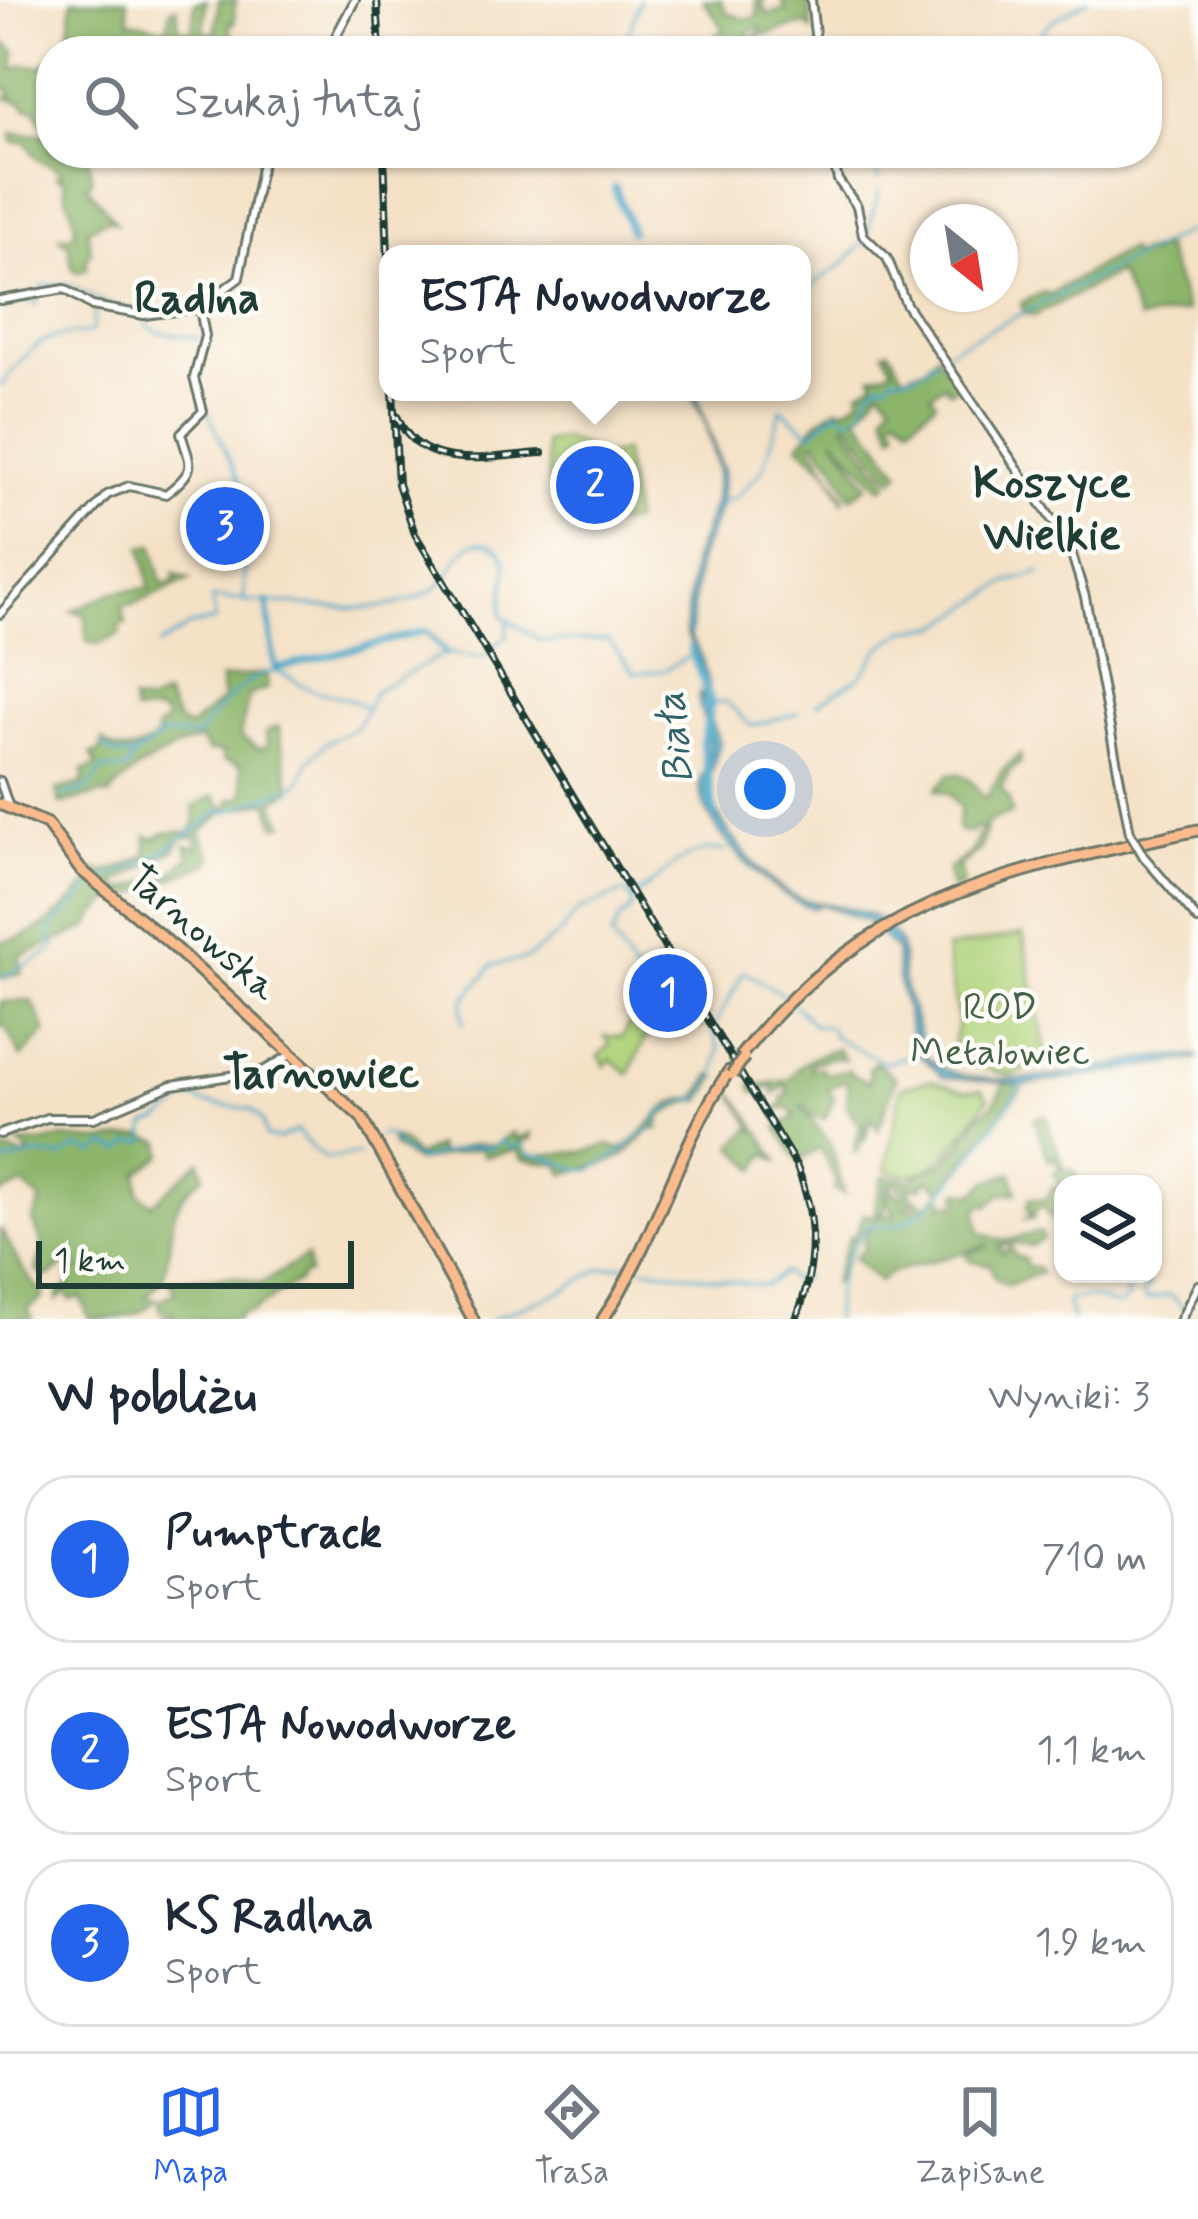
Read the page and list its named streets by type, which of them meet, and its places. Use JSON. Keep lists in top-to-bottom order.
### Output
{
  "streets": {
    "main road": ["Tarnowska"]
  },
  "districts": ["Radlna", "Koszyce Wielkie", "Tarnowiec"],
  "water": ["Biała"],
  "parks": ["ROD Metalowiec"],
  "scale_bar": "1 km",
  "north": "bottom right",
  "page": {
    "search": "Szukaj tutaj",
    "popup": ["ESTA Nowodworze", "Sport"],
    "pins": ["2", "3", "1"],
    "scale": "1 km",
    "heading": ["W pobliżu", "Wyniki: 3"],
    "list": [
      {
        "mark": "1",
        "name": "Pumptrack",
        "note": "Sport",
        "value": "710 m"
      },
      {
        "mark": "2",
        "name": "ESTA Nowodworze",
        "note": "Sport",
        "value": "1.1 km"
      },
      {
        "mark": "3",
        "name": "KS Radlna",
        "note": "Sport",
        "value": "1.9 km"
      }
    ],
    "nav": ["Mapa", "Trasa", "Zapisane"]
  }
}
